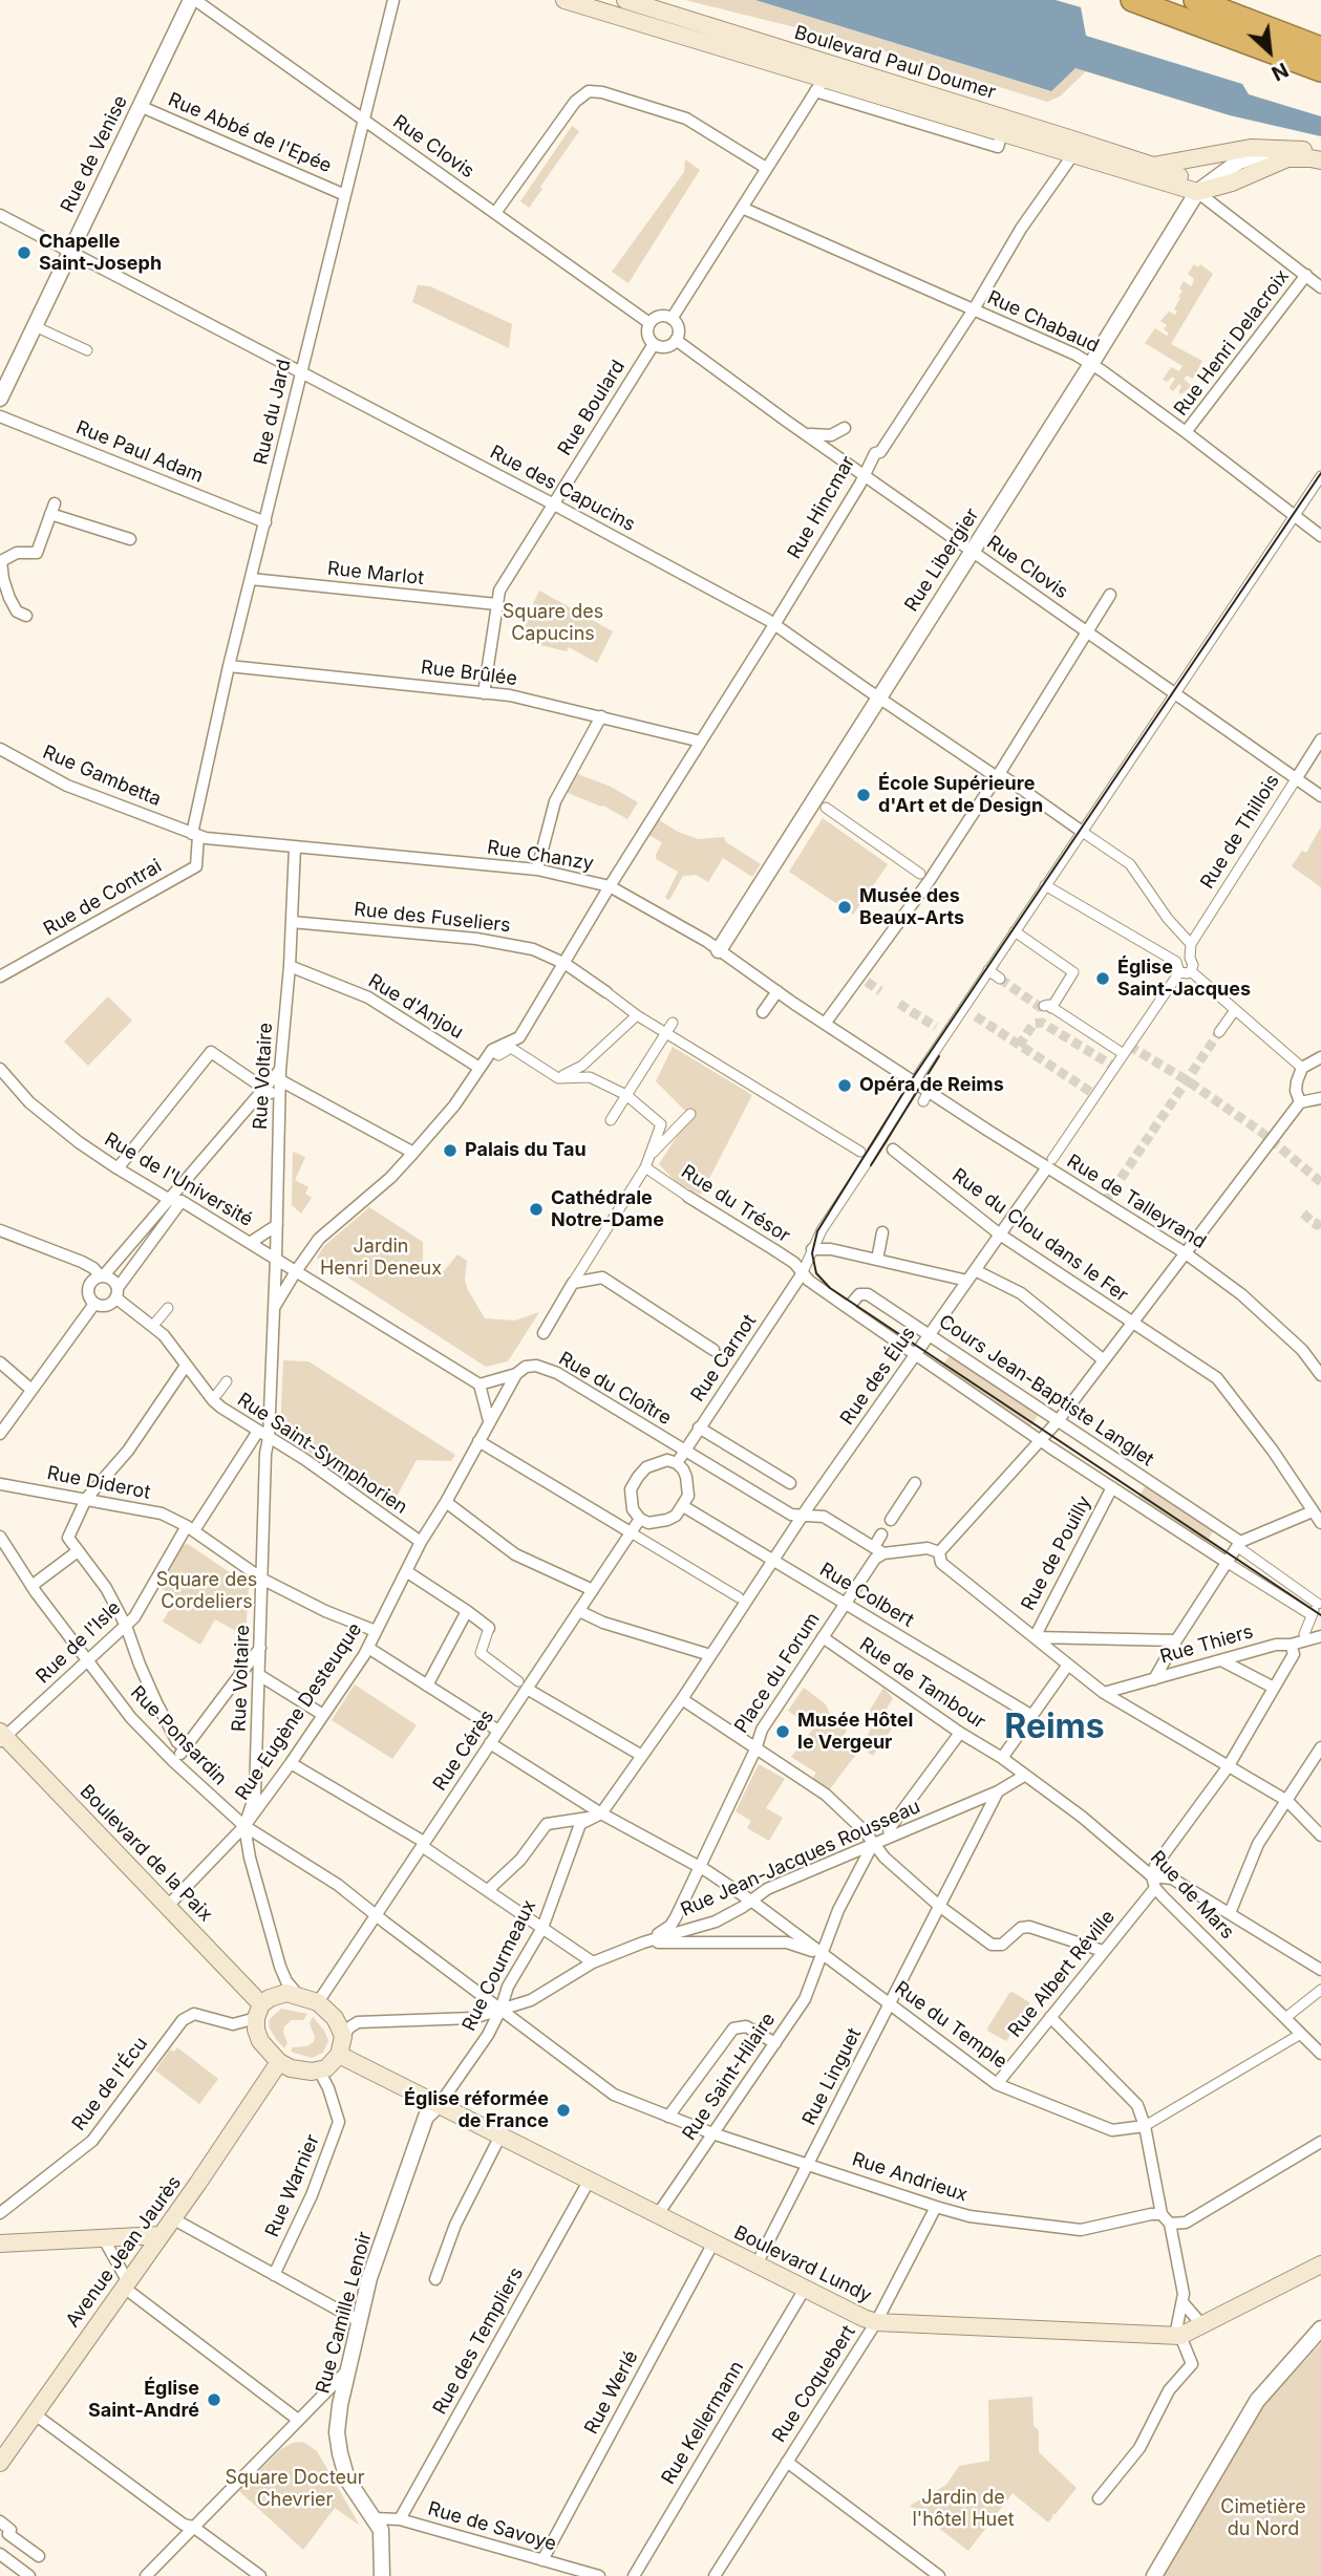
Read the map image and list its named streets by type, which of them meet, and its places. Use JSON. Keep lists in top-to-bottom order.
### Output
{
  "streets": {
    "main road": [
      "Boulevard Paul Doumer",
      "Boulevard de la Paix",
      "Avenue Jean Jaurès",
      "Boulevard Lundy"
    ],
    "street": [
      "Rue Abbé de l'Epée",
      "Rue Clovis",
      "Rue de Venise",
      "Rue Chabaud",
      "Rue Henri Delacroix",
      "Rue Boulard",
      "Rue du Jard",
      "Rue Paul Adam",
      "Rue des Capucins",
      "Rue Hincmar",
      "Rue Libergier",
      "Rue Marlot",
      "Rue Brûlée",
      "Rue Gambetta",
      "Rue de Thillois",
      "Rue Chanzy",
      "Rue de Contrai",
      "Rue des Fuseliers",
      "Rue d'Anjou",
      "Rue Voltaire",
      "Rue de l'Université",
      "Rue de Talleyrand",
      "Rue du Trésor",
      "Rue du Clou dans le Fer",
      "Rue Carnot",
      "Rue des Élus",
      "Rue du Cloître",
      "Cours Jean-Baptiste Langlet",
      "Rue Saint-Symphorien",
      "Rue Diderot",
      "Rue de Pouilly",
      "Rue Colbert",
      "Rue de l'Isle",
      "Rue Thiers",
      "Place du Forum",
      "Rue de Tambour",
      "Rue Eugène Desteuque",
      "Rue Ponsardin",
      "Rue Cérès",
      "Rue Jean-Jacques Rousseau",
      "Rue de Mars",
      "Rue Courmeaux",
      "Rue Albert Réville",
      "Rue du Temple",
      "Rue Saint-Hilaire",
      "Rue Linguet",
      "Rue de l'Écu",
      "Rue Andrieux",
      "Rue Warnier",
      "Rue Camille Lenoir",
      "Rue des Templiers",
      "Rue Coquebert",
      "Rue Werlé",
      "Rue Kellermann",
      "Rue de Savoye"
    ]
  },
  "crossings": [
    ["Boulevard Paul Doumer", "Rue Hincmar"],
    ["Boulevard Paul Doumer", "Rue Libergier"],
    ["Rue Abbé de l'Epée", "Rue de Venise"],
    ["Rue Abbé de l'Epée", "Rue du Jard"],
    ["Rue Clovis", "Rue de Venise"],
    ["Rue Clovis", "Rue Boulard"],
    ["Rue Clovis", "Rue du Jard"],
    ["Rue Clovis", "Rue Hincmar"],
    ["Rue Clovis", "Rue Libergier"],
    ["Rue Clovis", "Rue de Thillois"],
    ["Rue de Venise", "Rue des Capucins"],
    ["Rue Chabaud", "Rue Henri Delacroix"],
    ["Rue Chabaud", "Rue Hincmar"],
    ["Rue Chabaud", "Rue Libergier"],
    ["Rue Boulard", "Rue des Capucins"],
    ["Rue Boulard", "Rue Marlot"],
    ["Rue Boulard", "Rue Brûlée"],
    ["Rue du Jard", "Rue Paul Adam"],
    ["Rue du Jard", "Rue des Capucins"],
    ["Rue du Jard", "Rue Marlot"],
    ["Rue du Jard", "Rue Brûlée"],
    ["Rue du Jard", "Rue Gambetta"],
    ["Rue du Jard", "Rue Chanzy"],
    ["Rue du Jard", "Rue de Contrai"],
    ["Rue des Capucins", "Rue Hincmar"],
    ["Rue des Capucins", "Rue Libergier"],
    ["Rue Hincmar", "Rue Brûlée"],
    ["Rue Hincmar", "Rue Chanzy"],
    ["Rue Hincmar", "Rue des Fuseliers"],
    ["Rue Hincmar", "Rue Voltaire"],
    ["Rue Libergier", "Rue Chanzy"],
    ["Rue Gambetta", "Rue Chanzy"],
    ["Rue Gambetta", "Rue de Contrai"],
    ["Rue Chanzy", "Rue de Contrai"],
    ["Rue Chanzy", "Rue Voltaire"],
    ["Rue Chanzy", "Rue de Talleyrand"],
    ["Rue des Fuseliers", "Rue Voltaire"],
    ["Rue d'Anjou", "Rue Voltaire"],
    ["Rue Voltaire", "Rue de l'Université"],
    ["Rue Voltaire", "Rue Saint-Symphorien"],
    ["Rue Voltaire", "Rue Diderot"],
    ["Rue Voltaire", "Rue Eugène Desteuque"],
    ["Rue Voltaire", "Rue Ponsardin"],
    ["Rue Voltaire", "Rue Cérès"],
    ["Rue Voltaire", "Boulevard de la Paix"],
    ["Rue Voltaire", "Rue Jean-Jacques Rousseau"],
    ["Rue Voltaire", "Rue de l'Écu"],
    ["Rue Voltaire", "Rue Warnier"],
    ["Rue Voltaire", "Avenue Jean Jaurès"],
    ["Rue Voltaire", "Boulevard Lundy"],
    ["Rue de Talleyrand", "Rue des Élus"],
    ["Rue du Trésor", "Rue Carnot"],
    ["Rue du Clou dans le Fer", "Rue des Élus"],
    ["Rue Carnot", "Rue du Cloître"],
    ["Rue Carnot", "Rue Colbert"],
    ["Rue Carnot", "Rue Cérès"],
    ["Rue des Élus", "Rue du Cloître"],
    ["Rue des Élus", "Cours Jean-Baptiste Langlet"],
    ["Rue du Cloître", "Rue Eugène Desteuque"],
    ["Rue Saint-Symphorien", "Rue de l'Isle"],
    ["Rue Saint-Symphorien", "Rue Eugène Desteuque"],
    ["Rue Diderot", "Rue de l'Isle"],
    ["Rue Diderot", "Rue Eugène Desteuque"],
    ["Rue Colbert", "Place du Forum"],
    ["Rue Colbert", "Rue Cérès"],
    ["Rue de l'Isle", "Rue Ponsardin"],
    ["Rue de l'Isle", "Boulevard de la Paix"],
    ["Rue Thiers", "Rue Albert Réville"],
    ["Place du Forum", "Rue de Tambour"],
    ["Place du Forum", "Rue Courmeaux"],
    ["Rue de Tambour", "Rue Jean-Jacques Rousseau"],
    ["Rue de Tambour", "Rue de Mars"],
    ["Rue Eugène Desteuque", "Rue Ponsardin"],
    ["Rue Eugène Desteuque", "Boulevard de la Paix"],
    ["Rue Ponsardin", "Rue Cérès"],
    ["Rue Ponsardin", "Rue Jean-Jacques Rousseau"],
    ["Rue Ponsardin", "Rue Courmeaux"],
    ["Rue Ponsardin", "Rue Andrieux"],
    ["Rue Cérès", "Boulevard de la Paix"],
    ["Rue Cérès", "Rue Jean-Jacques Rousseau"],
    ["Rue Cérès", "Rue de l'Écu"],
    ["Rue Cérès", "Rue Warnier"],
    ["Rue Cérès", "Avenue Jean Jaurès"],
    ["Rue Cérès", "Boulevard Lundy"],
    ["Boulevard de la Paix", "Rue Jean-Jacques Rousseau"],
    ["Boulevard de la Paix", "Rue de l'Écu"],
    ["Boulevard de la Paix", "Rue Warnier"],
    ["Boulevard de la Paix", "Avenue Jean Jaurès"],
    ["Boulevard de la Paix", "Boulevard Lundy"],
    ["Rue Jean-Jacques Rousseau", "Rue de Mars"],
    ["Rue Jean-Jacques Rousseau", "Rue Courmeaux"],
    ["Rue Jean-Jacques Rousseau", "Rue Saint-Hilaire"],
    ["Rue Jean-Jacques Rousseau", "Rue Linguet"],
    ["Rue Jean-Jacques Rousseau", "Rue de l'Écu"],
    ["Rue Jean-Jacques Rousseau", "Rue Andrieux"],
    ["Rue Jean-Jacques Rousseau", "Rue Warnier"],
    ["Rue Jean-Jacques Rousseau", "Avenue Jean Jaurès"],
    ["Rue Jean-Jacques Rousseau", "Boulevard Lundy"],
    ["Rue de Mars", "Rue Albert Réville"],
    ["Rue de Mars", "Rue du Temple"],
    ["Rue Courmeaux", "Rue Andrieux"],
    ["Rue Courmeaux", "Boulevard Lundy"],
    ["Rue Courmeaux", "Rue Camille Lenoir"],
    ["Rue Albert Réville", "Rue du Temple"],
    ["Rue du Temple", "Rue Saint-Hilaire"],
    ["Rue du Temple", "Rue Linguet"],
    ["Rue Saint-Hilaire", "Rue Andrieux"],
    ["Rue Saint-Hilaire", "Boulevard Lundy"],
    ["Rue Linguet", "Rue Andrieux"],
    ["Rue Linguet", "Boulevard Lundy"],
    ["Rue de l'Écu", "Rue Warnier"],
    ["Rue de l'Écu", "Avenue Jean Jaurès"],
    ["Rue de l'Écu", "Boulevard Lundy"],
    ["Rue Andrieux", "Rue Coquebert"],
    ["Rue Warnier", "Avenue Jean Jaurès"],
    ["Rue Warnier", "Boulevard Lundy"],
    ["Avenue Jean Jaurès", "Boulevard Lundy"],
    ["Boulevard Lundy", "Rue Camille Lenoir"],
    ["Boulevard Lundy", "Rue des Templiers"],
    ["Boulevard Lundy", "Rue Coquebert"],
    ["Boulevard Lundy", "Rue Werlé"],
    ["Boulevard Lundy", "Rue Kellermann"],
    ["Rue Camille Lenoir", "Rue de Savoye"],
    ["Rue des Templiers", "Rue de Savoye"],
    ["Rue Werlé", "Rue de Savoye"]
  ],
  "districts": ["Reims"],
  "parks": [
    "Square des Capucins",
    "Jardin Henri Deneux",
    "Square des Cordeliers",
    "Square Docteur Chevrier",
    "Jardin de l'hôtel Huet",
    "Cimetière du Nord"
  ],
  "places": [
    "Chapelle Saint-Joseph",
    "École Supérieure d'Art et de Design",
    "Musée des Beaux-Arts",
    "Église Saint-Jacques",
    "Opéra de Reims",
    "Palais du Tau",
    "Cathédrale Notre-Dame",
    "Musée Hôtel le Vergeur",
    "Église réformée de France",
    "Église Saint-André"
  ],
  "north": "bottom right"
}
